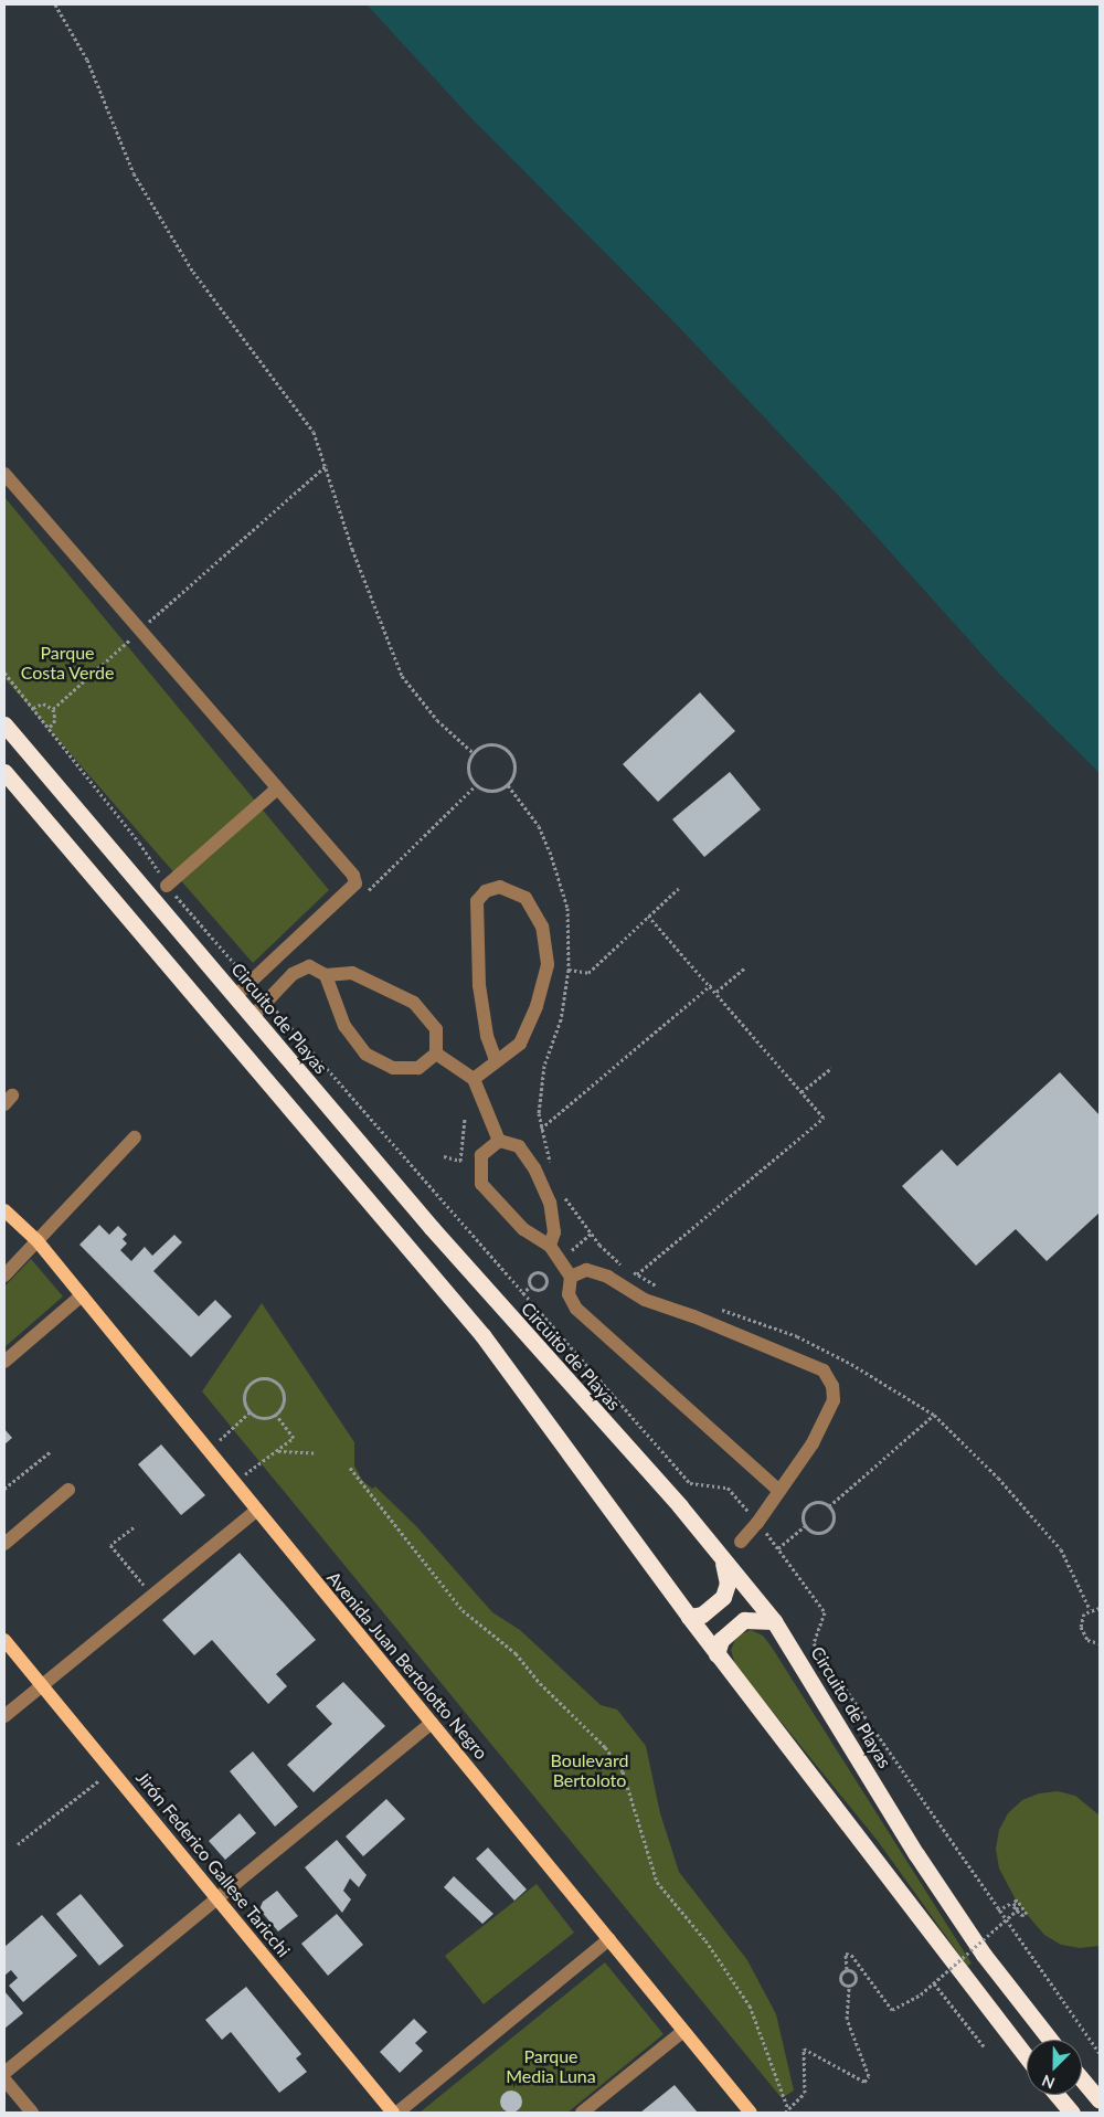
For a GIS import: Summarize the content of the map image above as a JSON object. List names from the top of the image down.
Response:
{
  "streets": {
    "highway": ["Circuito de Playas"],
    "main road": ["Avenida Juan Bertolotto Negro", "Jirón Federico Gallese Taricchi"]
  },
  "parks": ["Parque Costa Verde", "Boulevard Bertoloto", "Parque Media Luna"],
  "north": "bottom left"
}
